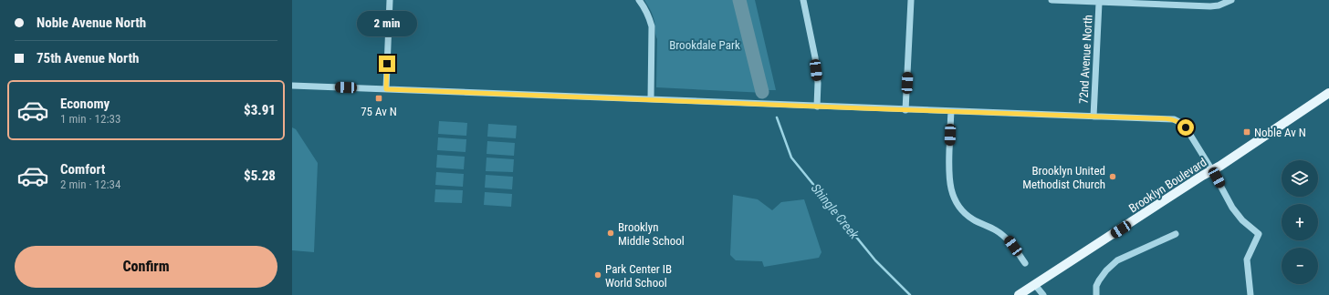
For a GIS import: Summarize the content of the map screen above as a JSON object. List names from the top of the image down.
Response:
{
  "streets": {
    "main road": ["Brooklyn Boulevard"],
    "street": ["72nd Avenue North"]
  },
  "water": ["Shingle Creek"],
  "parks": ["Brookdale Park"],
  "places": {
    "transit": ["75 Av N", "Noble Av N"],
    "other": ["Brooklyn United Methodist Church", "Brooklyn Middle School", "Park Center IB World School"]
  },
  "page": {
    "banner": ["Noble Avenue North", "75th Avenue North"],
    "bubble": "2 min",
    "list": [
      {
        "name": "Economy",
        "note": "1 min · 12:33",
        "value": "$3.91"
      },
      {
        "name": "Comfort",
        "note": "2 min · 12:34",
        "value": "$5.28"
      }
    ],
    "map_buttons": ["+", "−"],
    "buttons": "Confirm"
  }
}
